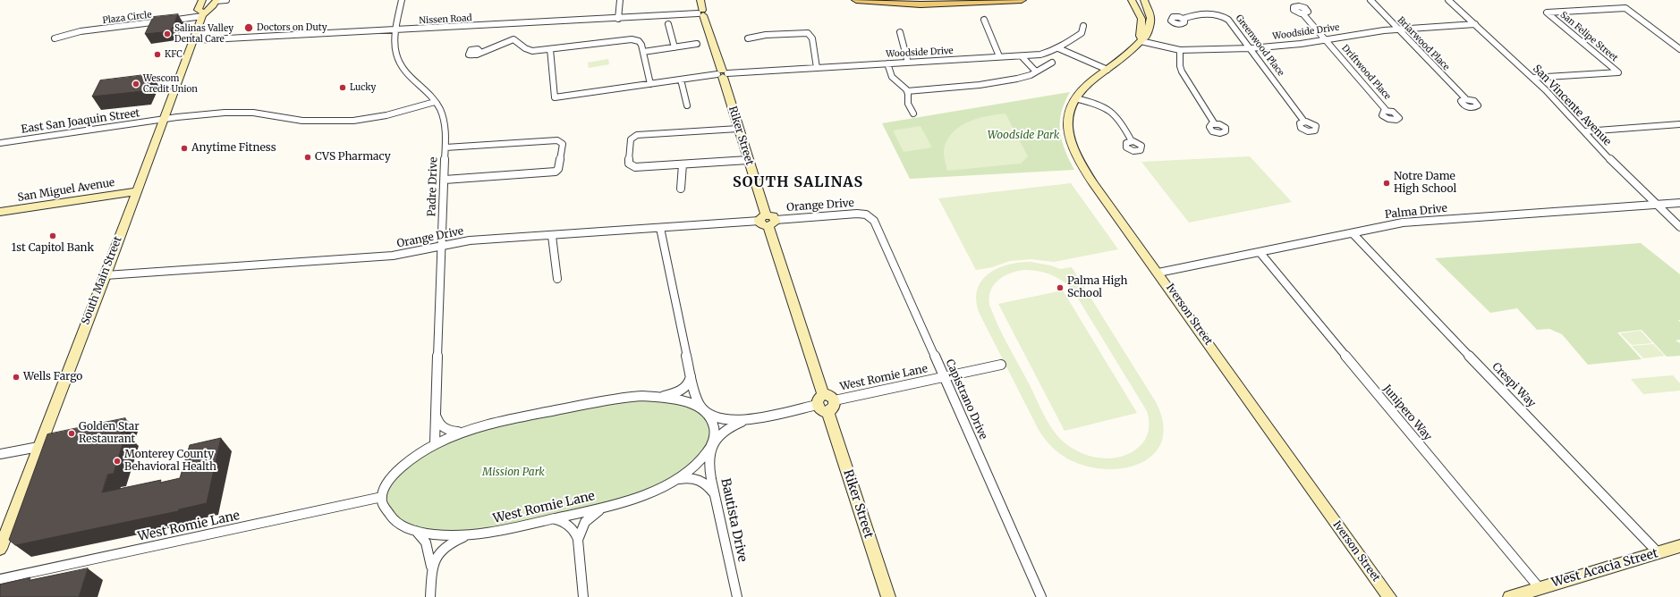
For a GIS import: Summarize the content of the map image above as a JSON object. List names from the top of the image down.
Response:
{
  "streets": {
    "street": [
      "Plaza Circle",
      "Nissen Road",
      "Woodside Drive",
      "San Felipe Street",
      "Briarwood Place",
      "Greenwood Place",
      "Driftwood Place",
      "San Vincente Avenue",
      "East San Joaquin Street",
      "Riker Street",
      "Padre Drive",
      "San Miguel Avenue",
      "Orange Drive",
      "Palma Drive",
      "South Main Street",
      "Iverson Street",
      "West Romie Lane",
      "Crespi Way",
      "Capistrano Drive",
      "Junipero Way",
      "Bautista Drive",
      "West Acacia Street"
    ]
  },
  "crossings": [
    ["Plaza Circle", "South Main Street"],
    ["Nissen Road", "Riker Street"],
    ["Nissen Road", "Padre Drive"],
    ["Nissen Road", "South Main Street"],
    ["Woodside Drive", "Briarwood Place"],
    ["Woodside Drive", "Greenwood Place"],
    ["Woodside Drive", "Driftwood Place"],
    ["Woodside Drive", "San Vincente Avenue"],
    ["Woodside Drive", "Riker Street"],
    ["Woodside Drive", "Iverson Street"],
    ["San Felipe Street", "San Vincente Avenue"],
    ["San Vincente Avenue", "Palma Drive"],
    ["East San Joaquin Street", "Padre Drive"],
    ["East San Joaquin Street", "South Main Street"],
    ["Riker Street", "Orange Drive"],
    ["Riker Street", "West Romie Lane"],
    ["Padre Drive", "Orange Drive"],
    ["Padre Drive", "West Romie Lane"],
    ["San Miguel Avenue", "South Main Street"],
    ["Orange Drive", "South Main Street"],
    ["Orange Drive", "Capistrano Drive"],
    ["Palma Drive", "Iverson Street"],
    ["Palma Drive", "Crespi Way"],
    ["Palma Drive", "Junipero Way"],
    ["West Romie Lane", "Capistrano Drive"],
    ["West Romie Lane", "Bautista Drive"],
    ["Crespi Way", "West Acacia Street"],
    ["Junipero Way", "West Acacia Street"]
  ],
  "districts": ["SOUTH SALINAS"],
  "parks": ["Woodside Park", "Mission Park"],
  "places": [
    "Doctors on Duty",
    "Salinas Valley Dental Care",
    "KFC",
    "Wescom Credit Union",
    "Lucky",
    "Anytime Fitness",
    "CVS Pharmacy",
    "Notre Dame High School",
    "1st Capitol Bank",
    "Palma High School",
    "Wells Fargo",
    "Golden Star Restaurant",
    "Monterey County Behavioral Health"
  ]
}
